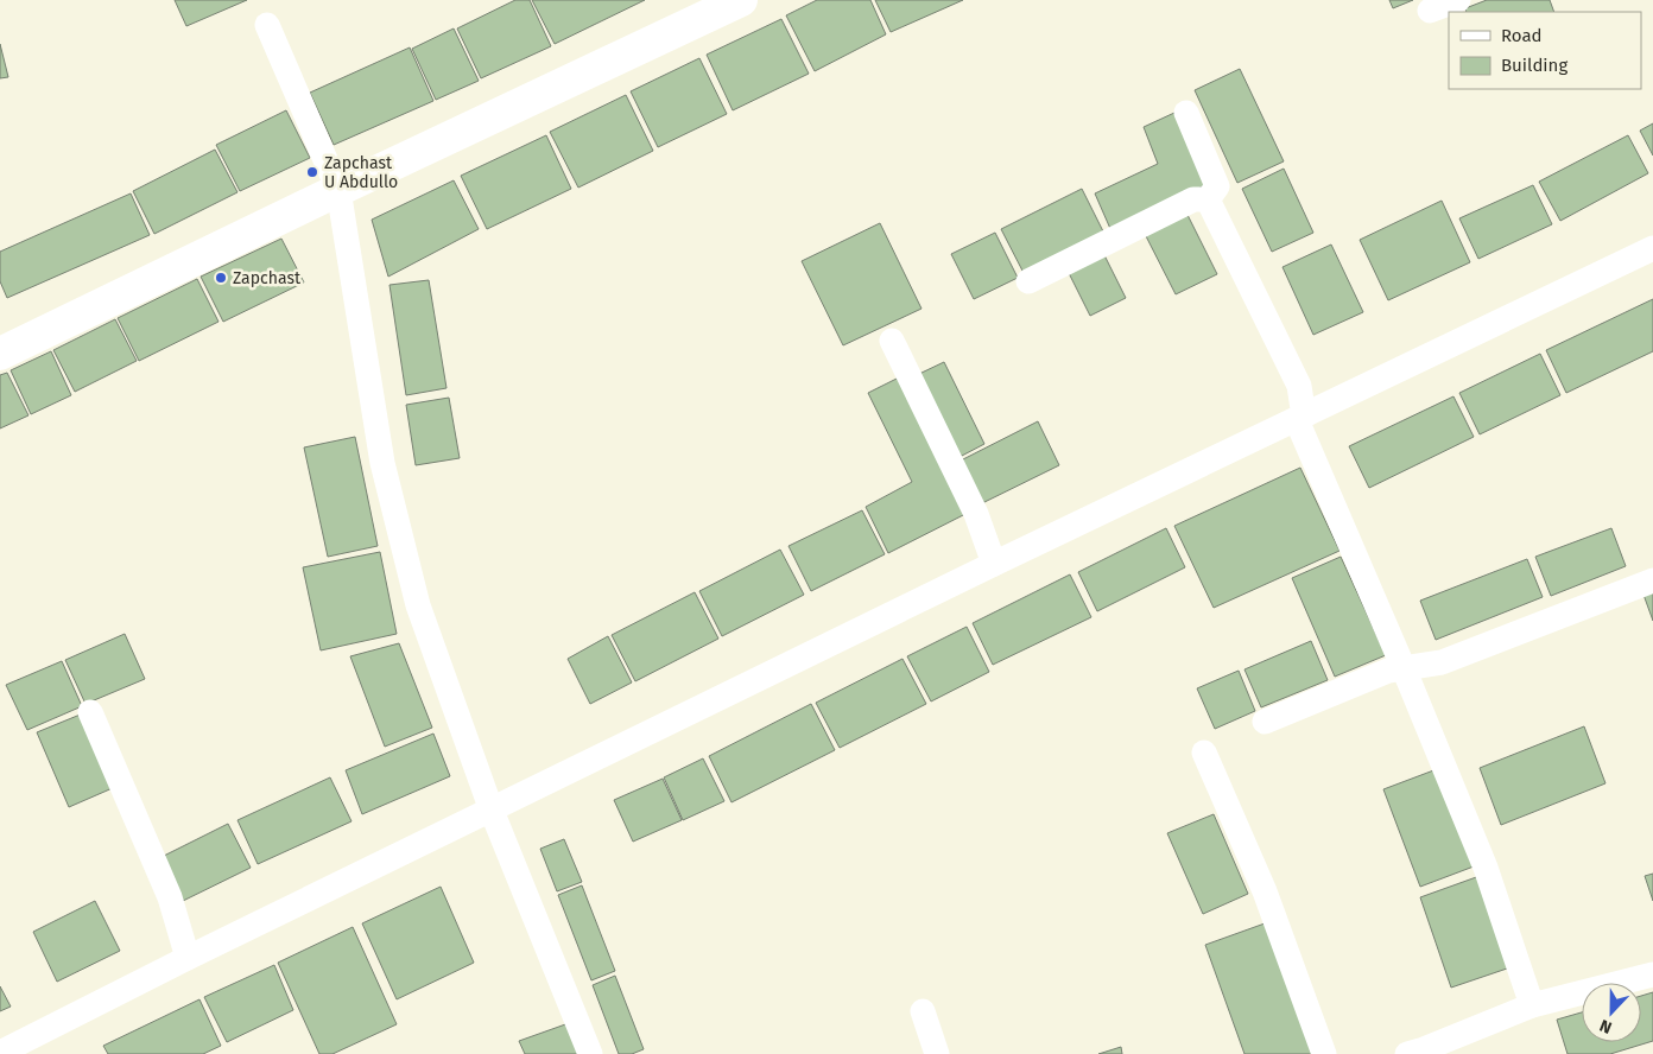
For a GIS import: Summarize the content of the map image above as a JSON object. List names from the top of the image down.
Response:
{
  "places": ["Zapchast U Abdullo", "Zapchast"],
  "legend": ["Road", "Building"],
  "north": "bottom"
}
